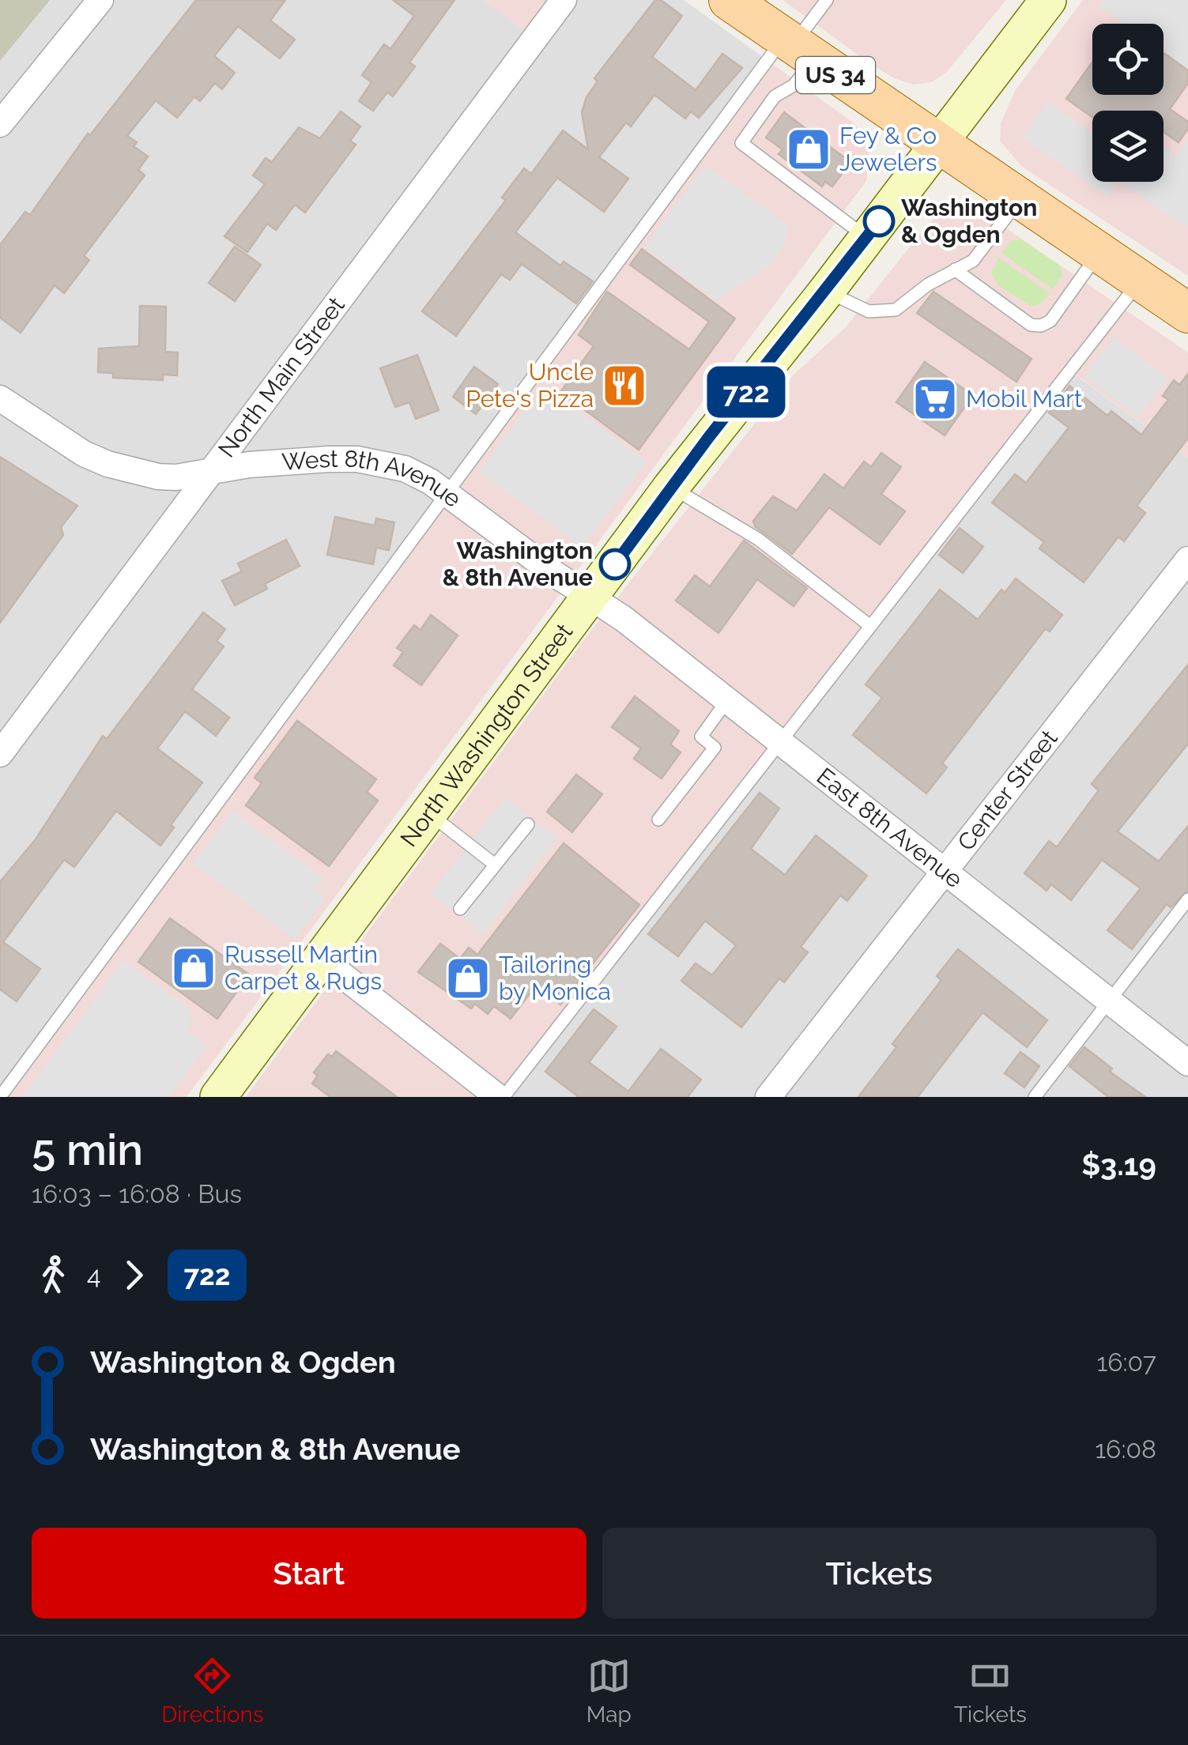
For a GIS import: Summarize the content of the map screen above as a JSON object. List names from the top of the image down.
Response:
{
  "streets": {
    "main road": ["US 34", "North Washington Street"],
    "street": [
      "North Main Street",
      "West 8th Avenue",
      "Center Street",
      "East 8th Avenue"
    ]
  },
  "crossings": [
    ["US 34", "North Washington Street"],
    ["North Main Street", "West 8th Avenue"],
    ["West 8th Avenue", "North Washington Street"],
    ["West 8th Avenue", "East 8th Avenue"],
    ["North Washington Street", "East 8th Avenue"],
    ["Center Street", "East 8th Avenue"]
  ],
  "places": {
    "shop": ["Fey & Co Jewelers", "Russell Martin Carpet & Rugs", "Tailoring by Monica"],
    "other": ["Washington & Ogden", "Washington & 8th Avenue"],
    "restaurant": ["Uncle Pete's Pizza"],
    "supermarket": ["Mobil Mart"]
  },
  "lines": ["bus line 722"],
  "page": {
    "on_map": "722",
    "heading": ["5 min", "16:03 – 16:08 · Bus", "$3.19"],
    "legs": ["4", "722"],
    "list": [
      {
        "name": "Washington & Ogden",
        "value": "16:07"
      },
      {
        "name": "Washington & 8th Avenue",
        "value": "16:08"
      }
    ],
    "buttons": ["Start", "Tickets"],
    "tabs": ["Directions", "Map", "Tickets"]
  }
}
